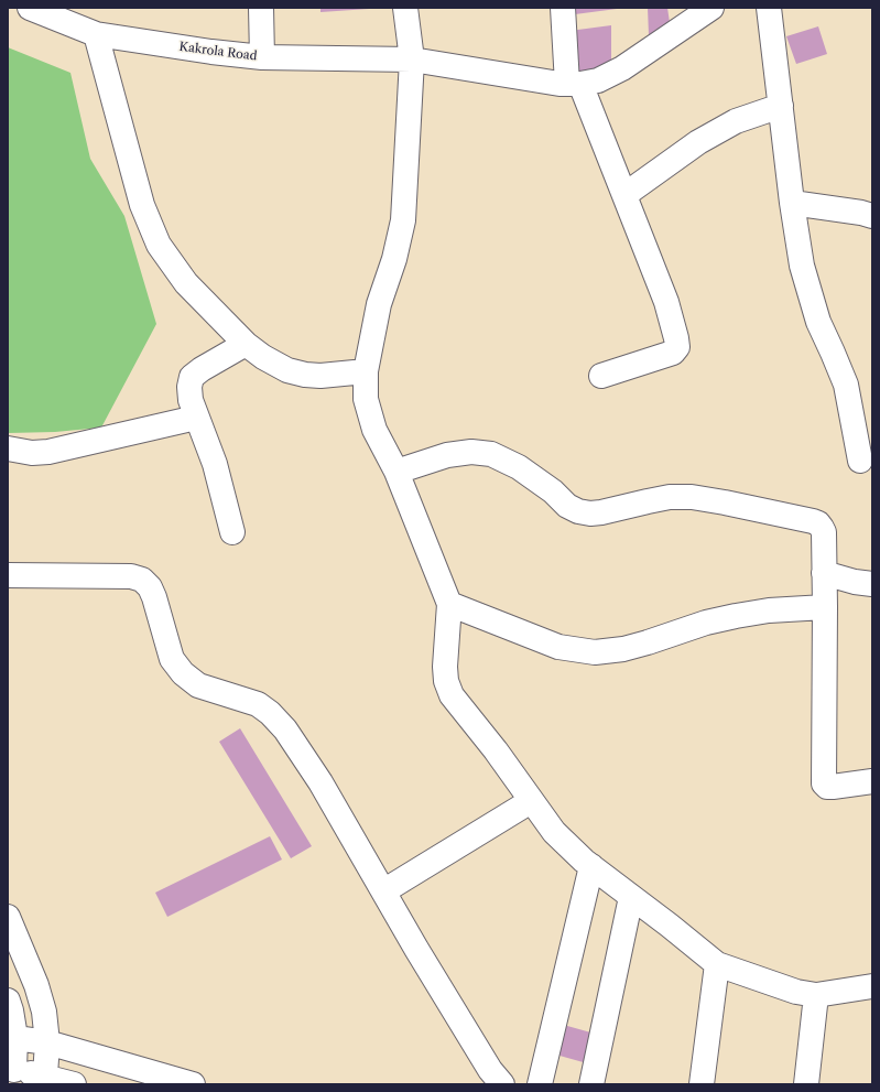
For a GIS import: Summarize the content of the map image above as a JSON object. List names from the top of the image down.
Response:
{
  "streets": {
    "street": ["Kakrola Road"]
  }
}
